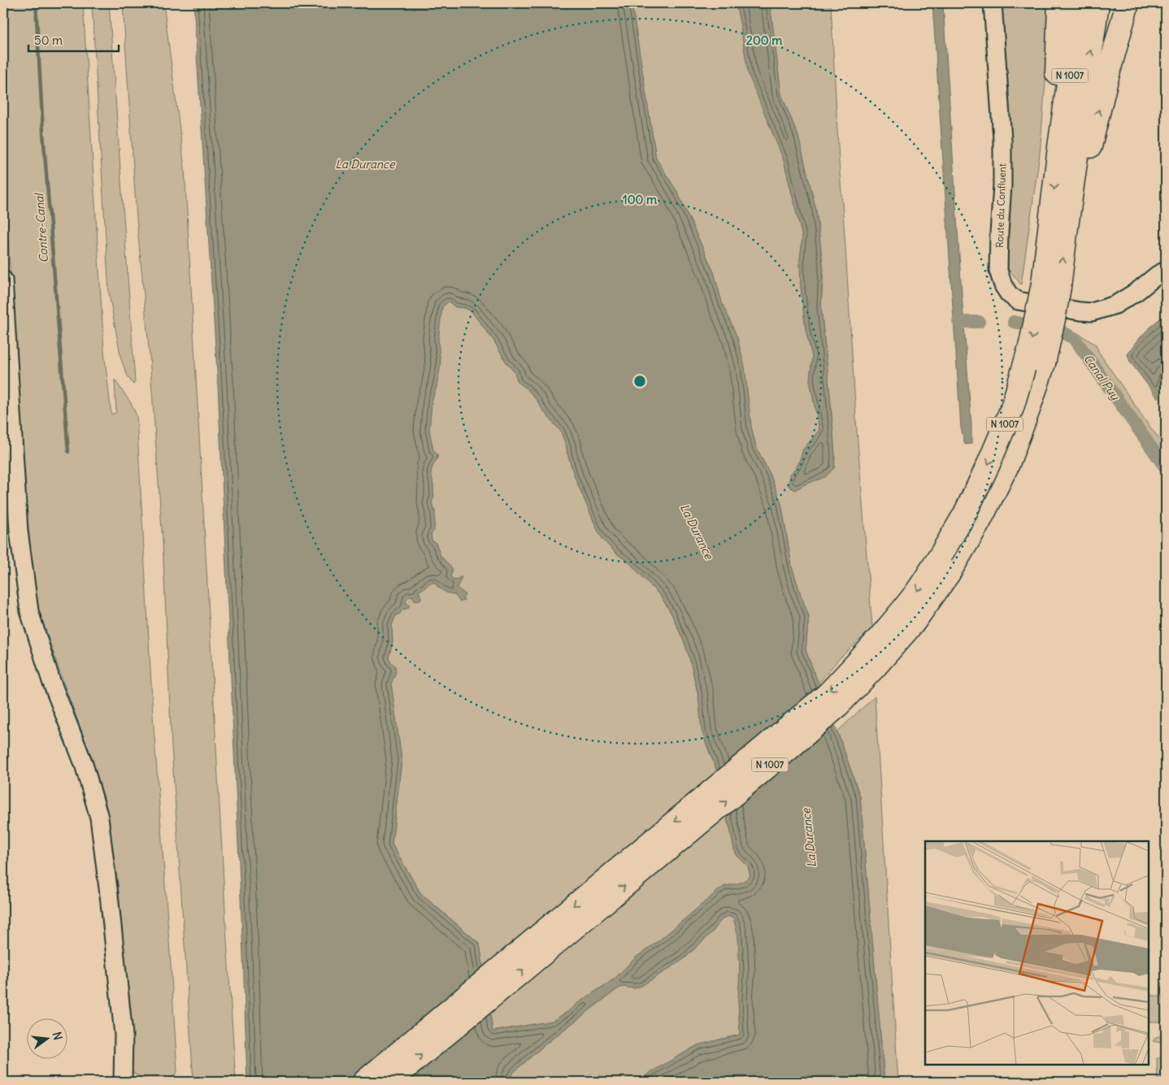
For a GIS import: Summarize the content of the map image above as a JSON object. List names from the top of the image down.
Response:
{
  "streets": {
    "highway": ["N 1007"],
    "street": ["Route du Confluent"]
  },
  "water": ["La Durance", "Contre-Canal", "Canal Puy"],
  "scale_bar": "50 m",
  "north": "right",
  "rings": ["200 m", "100 m"]
}
